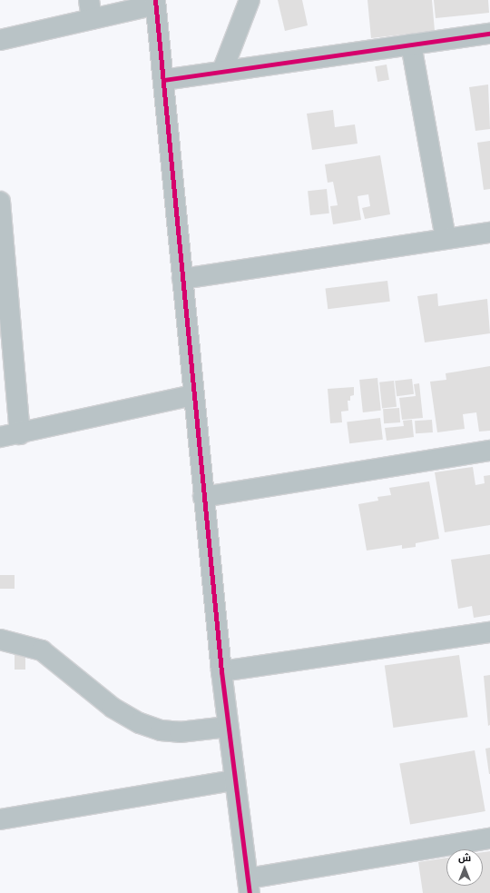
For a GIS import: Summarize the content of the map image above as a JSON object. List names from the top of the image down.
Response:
{
  "north": "top"
}
